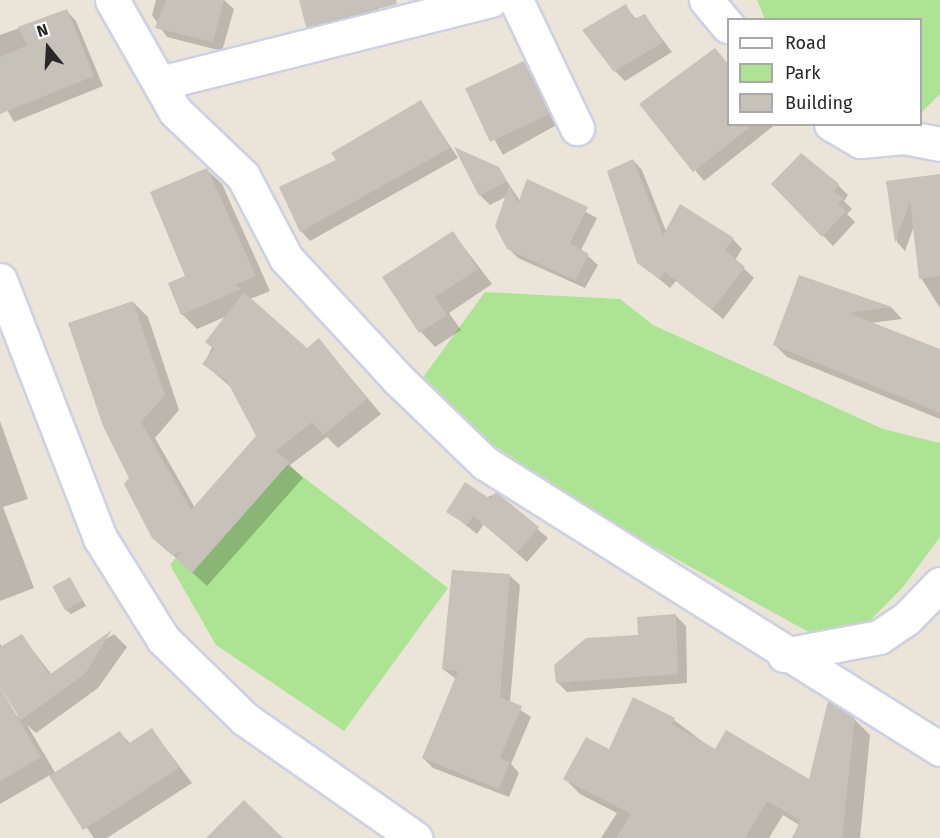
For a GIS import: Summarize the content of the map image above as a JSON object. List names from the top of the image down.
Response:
{
  "legend": ["Road", "Park", "Building"],
  "north": "top"
}
